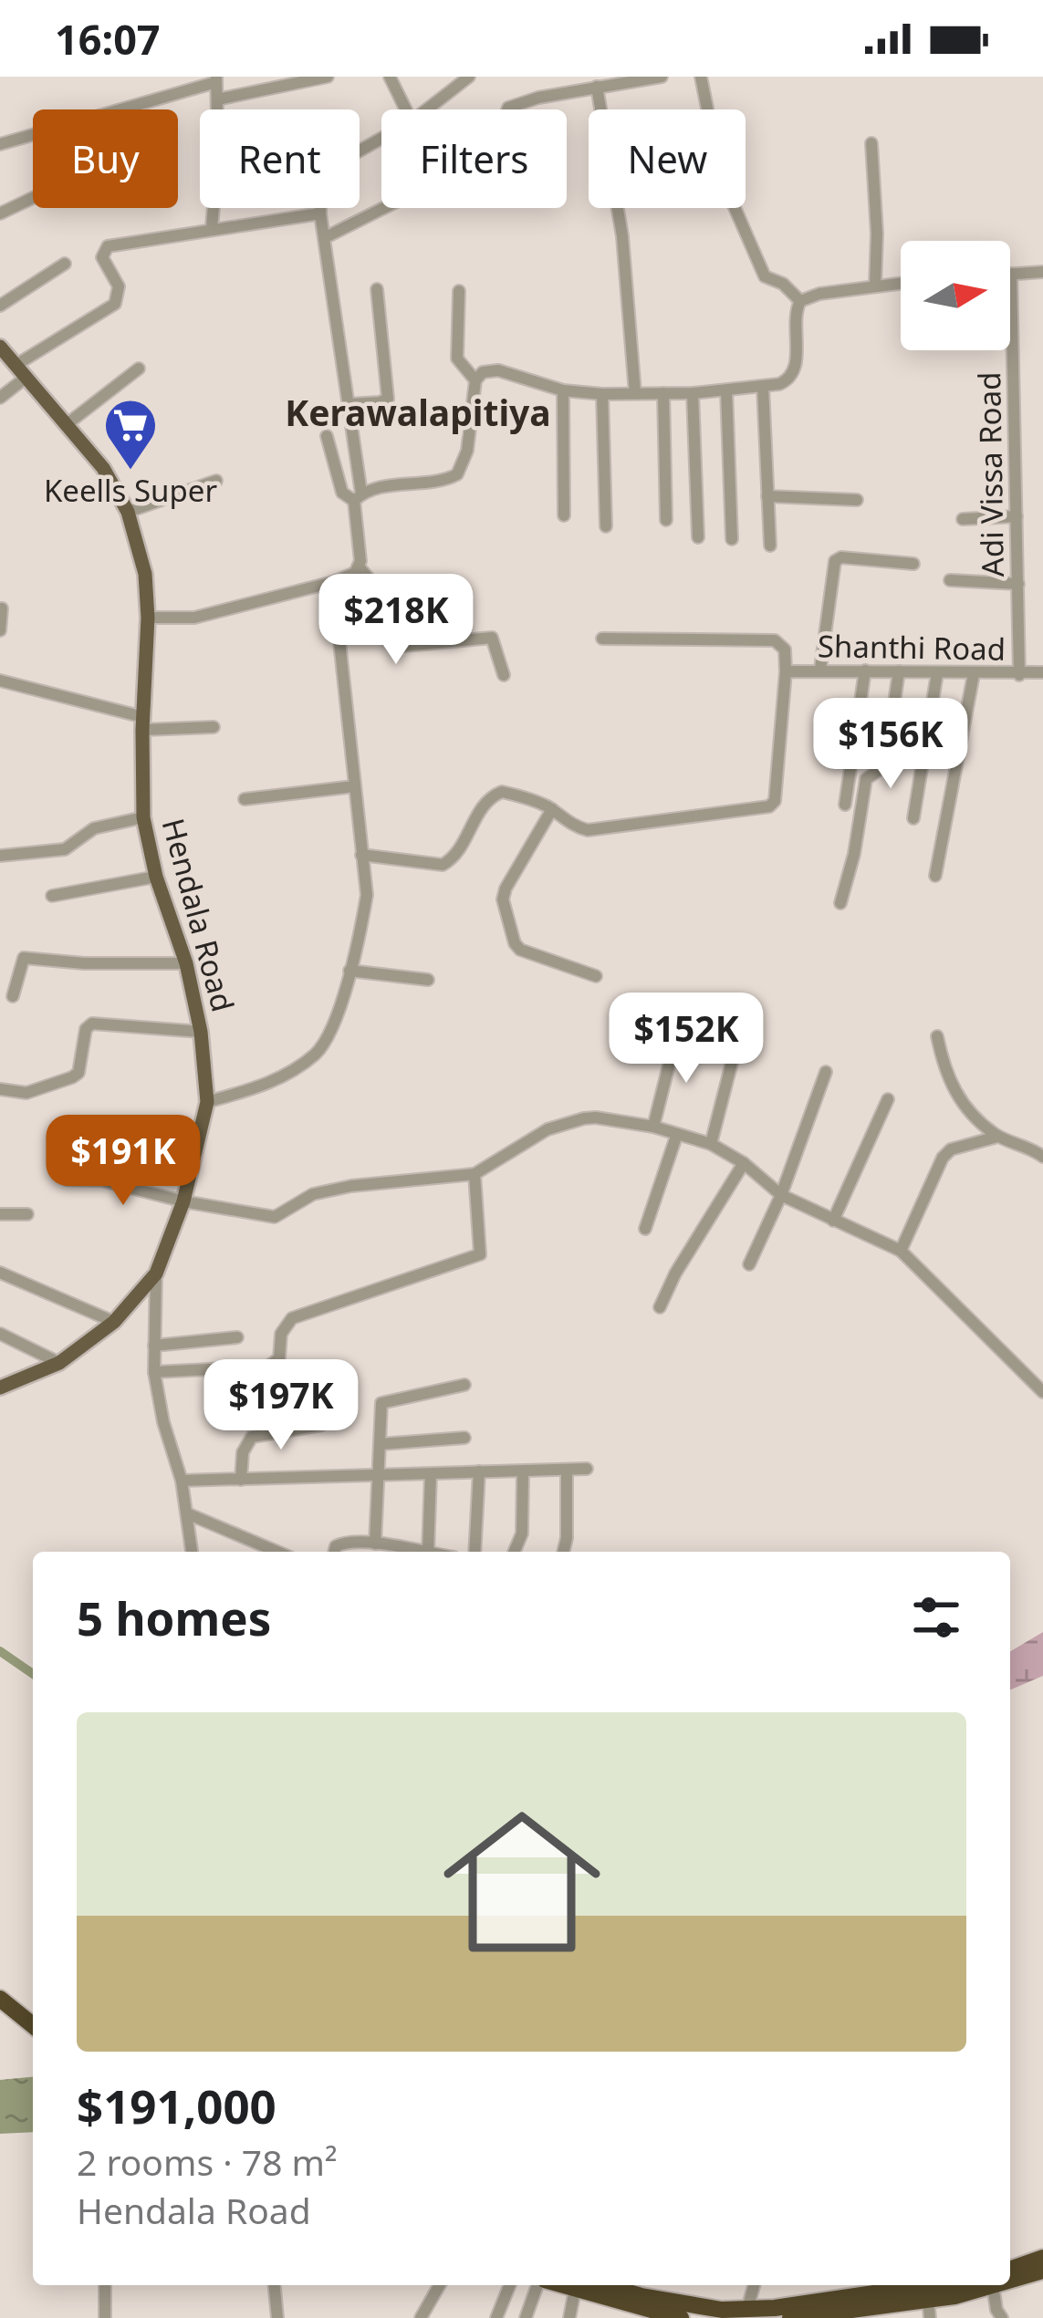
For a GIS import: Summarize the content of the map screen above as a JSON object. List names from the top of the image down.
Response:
{
  "streets": {
    "main road": ["Hendala Road"],
    "street": ["Adi Vissa Road", "Shanthi Road"]
  },
  "crossings": [
    ["Adi Vissa Road", "Shanthi Road"]
  ],
  "districts": ["Kerawalapitiya"],
  "places": {
    "supermarket": ["Keells Super"]
  },
  "north": "right",
  "page": {
    "status": "16:07",
    "chip": [
      "Buy",
      "Rent",
      "Filters",
      "New"
    ],
    "price": [
      "$218K",
      "$156K",
      "$152K",
      "$191K",
      "$197K"
    ],
    "heading": "5 homes",
    "list": [
      {
        "name": "$191,000",
        "note": "2 rooms · 78 m² · Hendala Road"
      }
    ]
  }
}
